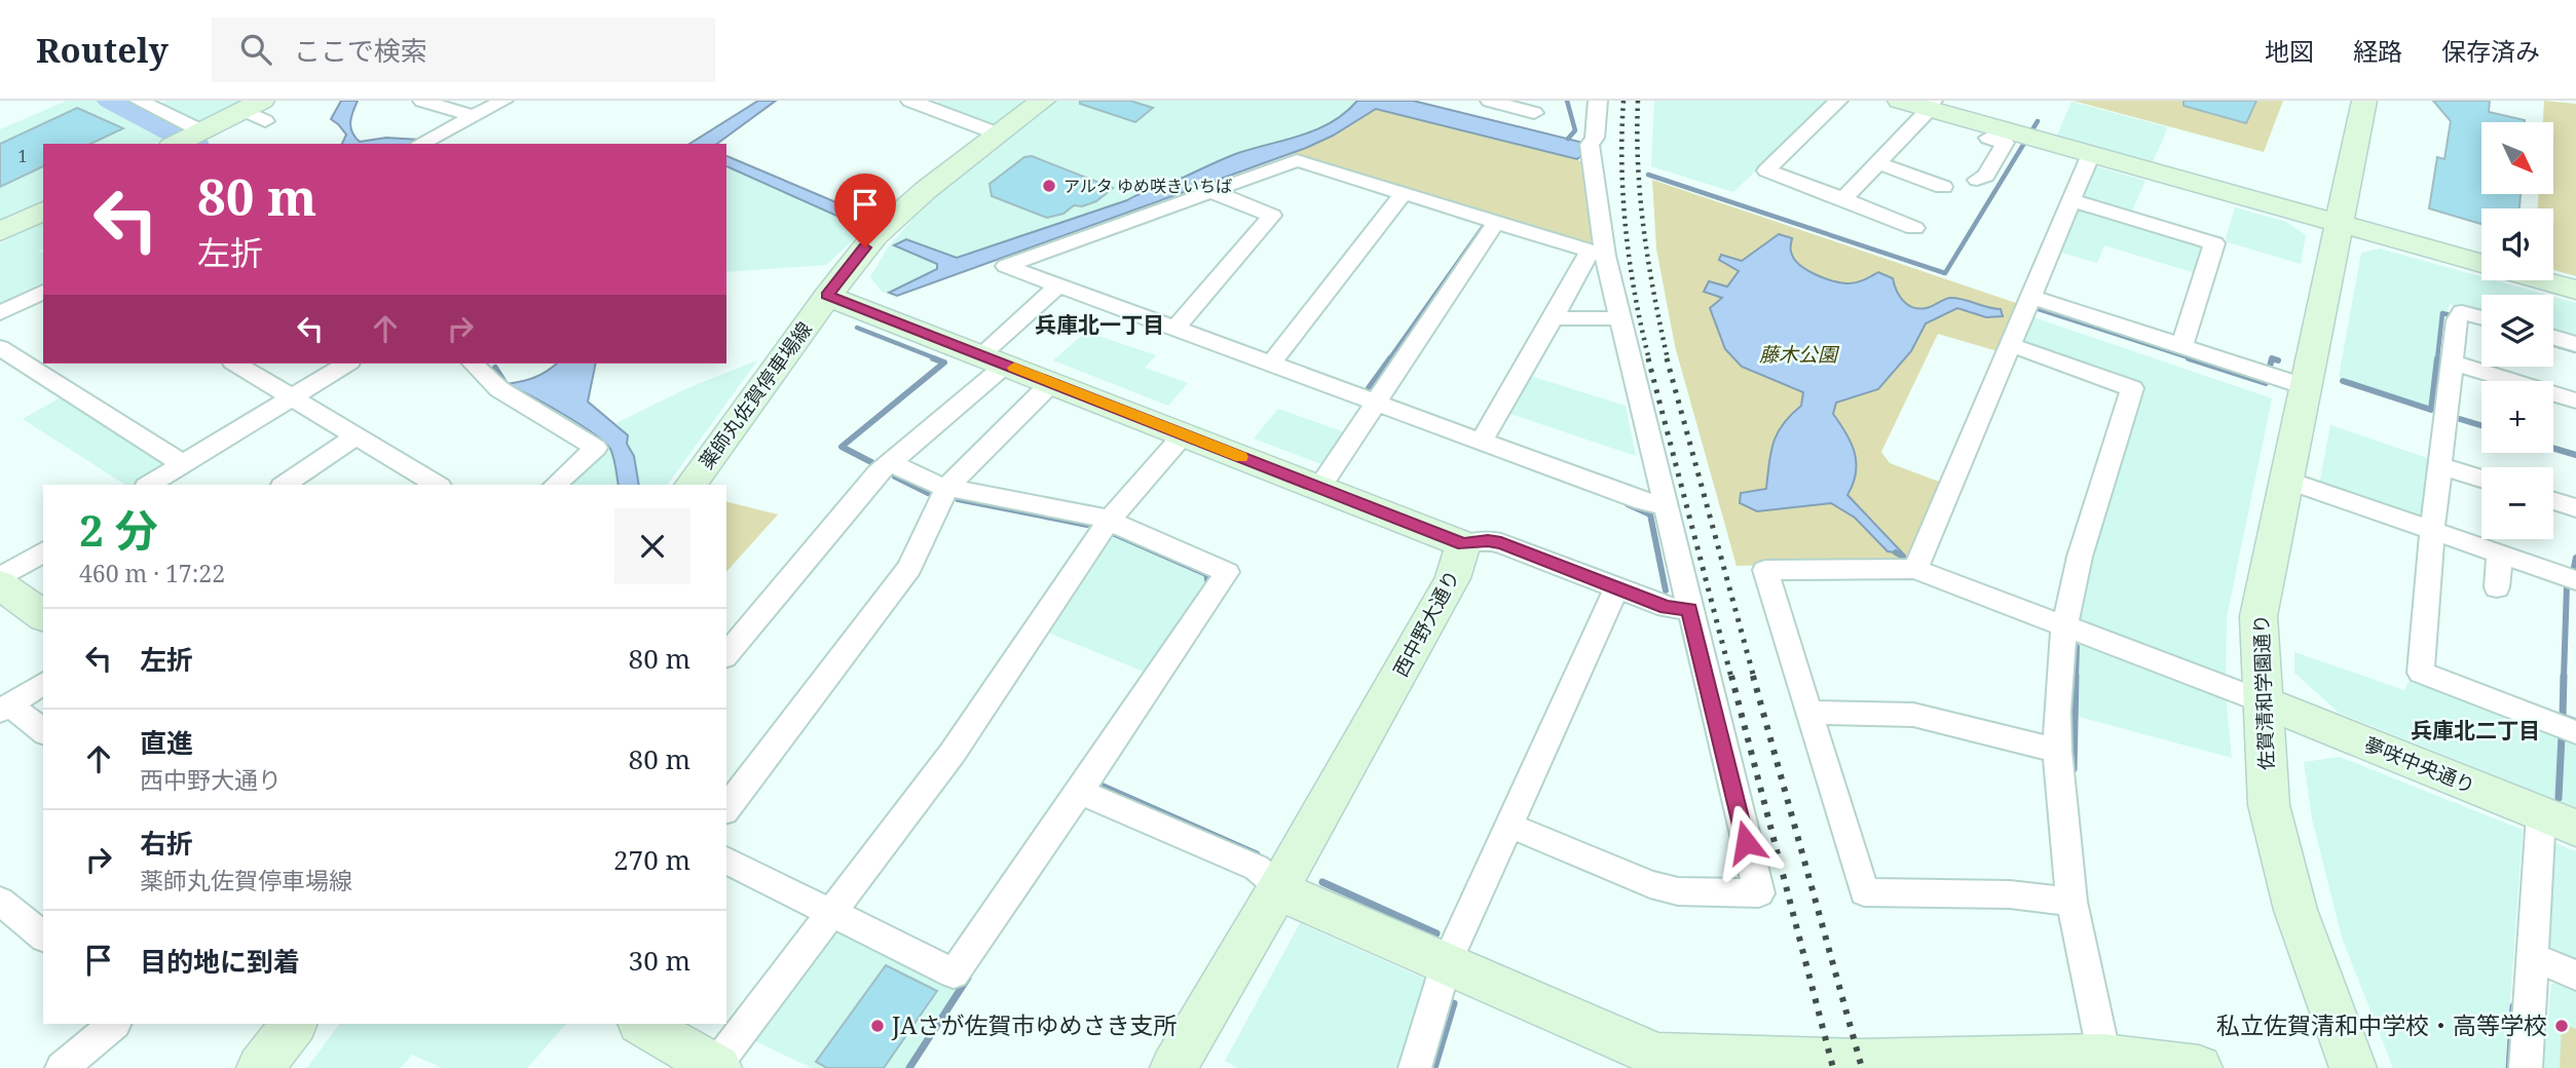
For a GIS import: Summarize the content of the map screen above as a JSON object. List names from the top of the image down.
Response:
{
  "streets": {
    "street": [
      "薬師丸佐賀停車場線",
      "西中野大通り",
      "佐賀清和学園通り",
      "夢咲中央通り"
    ]
  },
  "crossings": [
    ["薬師丸佐賀停車場線", "西中野大通り"],
    ["佐賀清和学園通り", "夢咲中央通り"]
  ],
  "districts": ["兵庫北一丁目", "兵庫北二丁目"],
  "parks": ["藤木公園"],
  "places": ["アルタ ゆめ咲きいちば", "JAさが佐賀市ゆめさき支所", "私立佐賀清和中学校・高等学校"],
  "house_numbers": ["1"],
  "north": "bottom right",
  "page": {
    "header": "Routely",
    "search": "ここで検索",
    "nav": ["地図", "経路", "保存済み"],
    "map_buttons": ["+", "−"],
    "turn": ["80 m", "左折"],
    "heading": ["2 分", "460 m · 17:22"],
    "list": [
      {
        "name": "左折",
        "value": "80 m"
      },
      {
        "name": "直進",
        "note": "西中野大通り",
        "value": "80 m"
      },
      {
        "name": "右折",
        "note": "薬師丸佐賀停車場線",
        "value": "270 m"
      },
      {
        "name": "目的地に到着",
        "value": "30 m"
      }
    ]
  }
}
